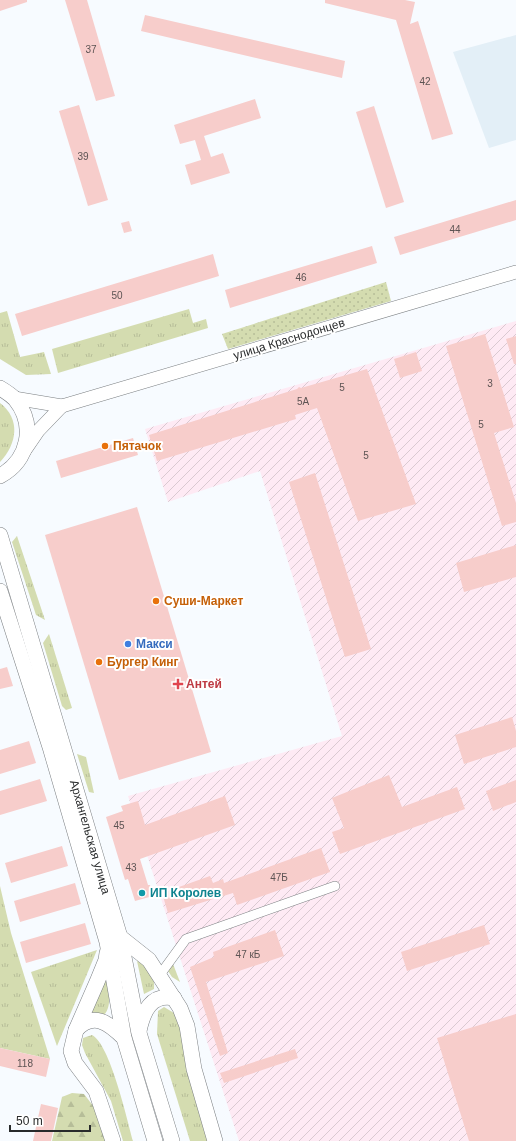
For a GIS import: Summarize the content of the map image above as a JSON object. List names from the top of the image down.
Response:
{
  "streets": {
    "main road": ["улица Краснодонцев", "Архангельская улица"]
  },
  "places": {
    "other": [
      "Пятачок",
      "Суши-Маркет",
      "Макси",
      "Бургер Кинг",
      "ИП Королев"
    ],
    "health": ["Антей"]
  },
  "house_numbers": [
    "37",
    "42",
    "39",
    "44",
    "46",
    "50",
    "3",
    "5",
    "5А",
    "5",
    "5",
    "45",
    "43",
    "47Б",
    "47 кБ",
    "118"
  ],
  "scale_bar": "50 m"
}
